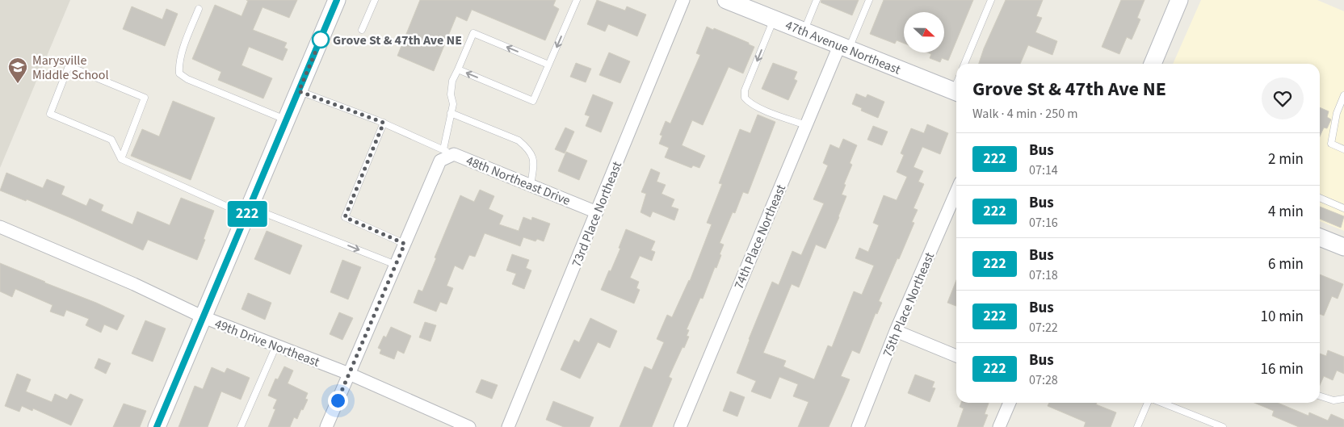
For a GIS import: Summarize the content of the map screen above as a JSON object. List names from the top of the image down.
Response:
{
  "streets": {
    "street": [
      "47th Avenue Northeast",
      "48th Northeast Drive",
      "73rd Place Northeast",
      "74th Place Northeast",
      "75th Place Northeast",
      "49th Drive Northeast"
    ]
  },
  "crossings": [
    ["47th Avenue Northeast", "74th Place Northeast"],
    ["48th Northeast Drive", "73rd Place Northeast"]
  ],
  "places": {
    "other": ["Grove St & 47th Ave NE"],
    "school or university": ["Marysville Middle School"]
  },
  "lines": ["bus line 222"],
  "north": "right",
  "page": {
    "on_map": "222",
    "heading": ["Grove St & 47th Ave NE", "Walk · 4 min · 250 m"],
    "list": [
      {
        "mark": "222",
        "name": "Bus",
        "note": "07:14",
        "value": "2 min"
      },
      {
        "mark": "222",
        "name": "Bus",
        "note": "07:16",
        "value": "4 min"
      },
      {
        "mark": "222",
        "name": "Bus",
        "note": "07:18",
        "value": "6 min"
      },
      {
        "mark": "222",
        "name": "Bus",
        "note": "07:22",
        "value": "10 min"
      },
      {
        "mark": "222",
        "name": "Bus",
        "note": "07:28",
        "value": "16 min"
      }
    ]
  }
}
